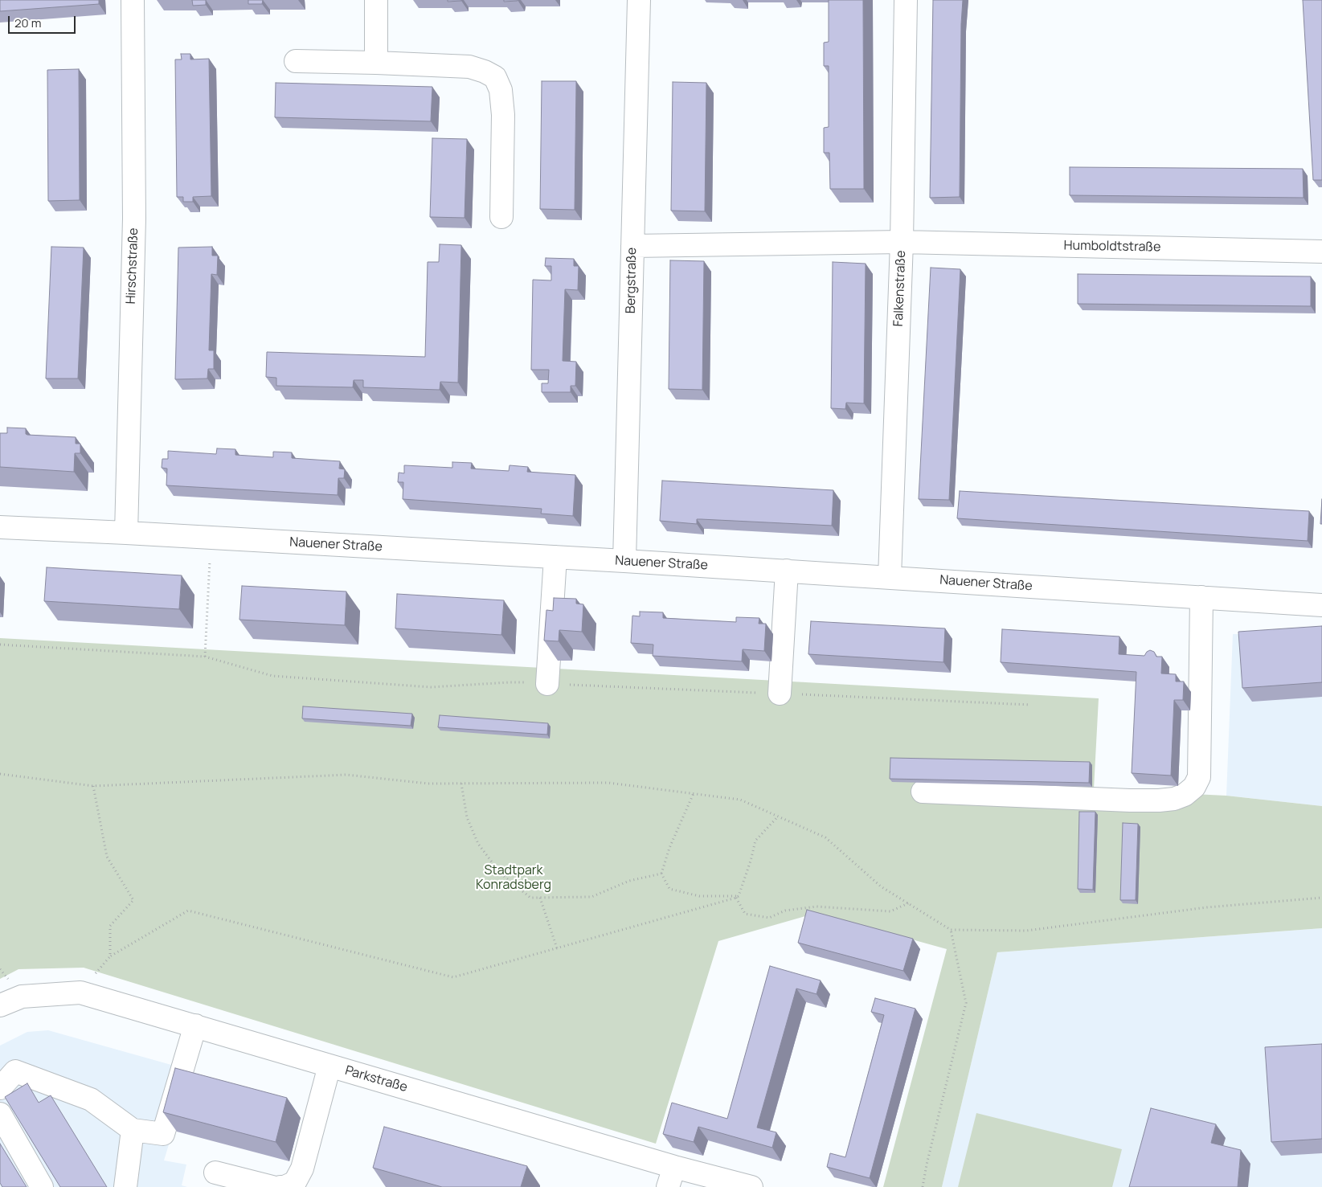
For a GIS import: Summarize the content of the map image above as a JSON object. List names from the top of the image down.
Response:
{
  "streets": {
    "street": [
      "Humboldtstraße",
      "Hirschstraße",
      "Bergstraße",
      "Falkenstraße",
      "Nauener Straße",
      "Parkstraße"
    ]
  },
  "crossings": [
    ["Humboldtstraße", "Bergstraße"],
    ["Humboldtstraße", "Falkenstraße"],
    ["Hirschstraße", "Nauener Straße"],
    ["Bergstraße", "Nauener Straße"],
    ["Falkenstraße", "Nauener Straße"]
  ],
  "parks": ["Stadtpark Konradsberg"],
  "scale_bar": "20 m"
}
